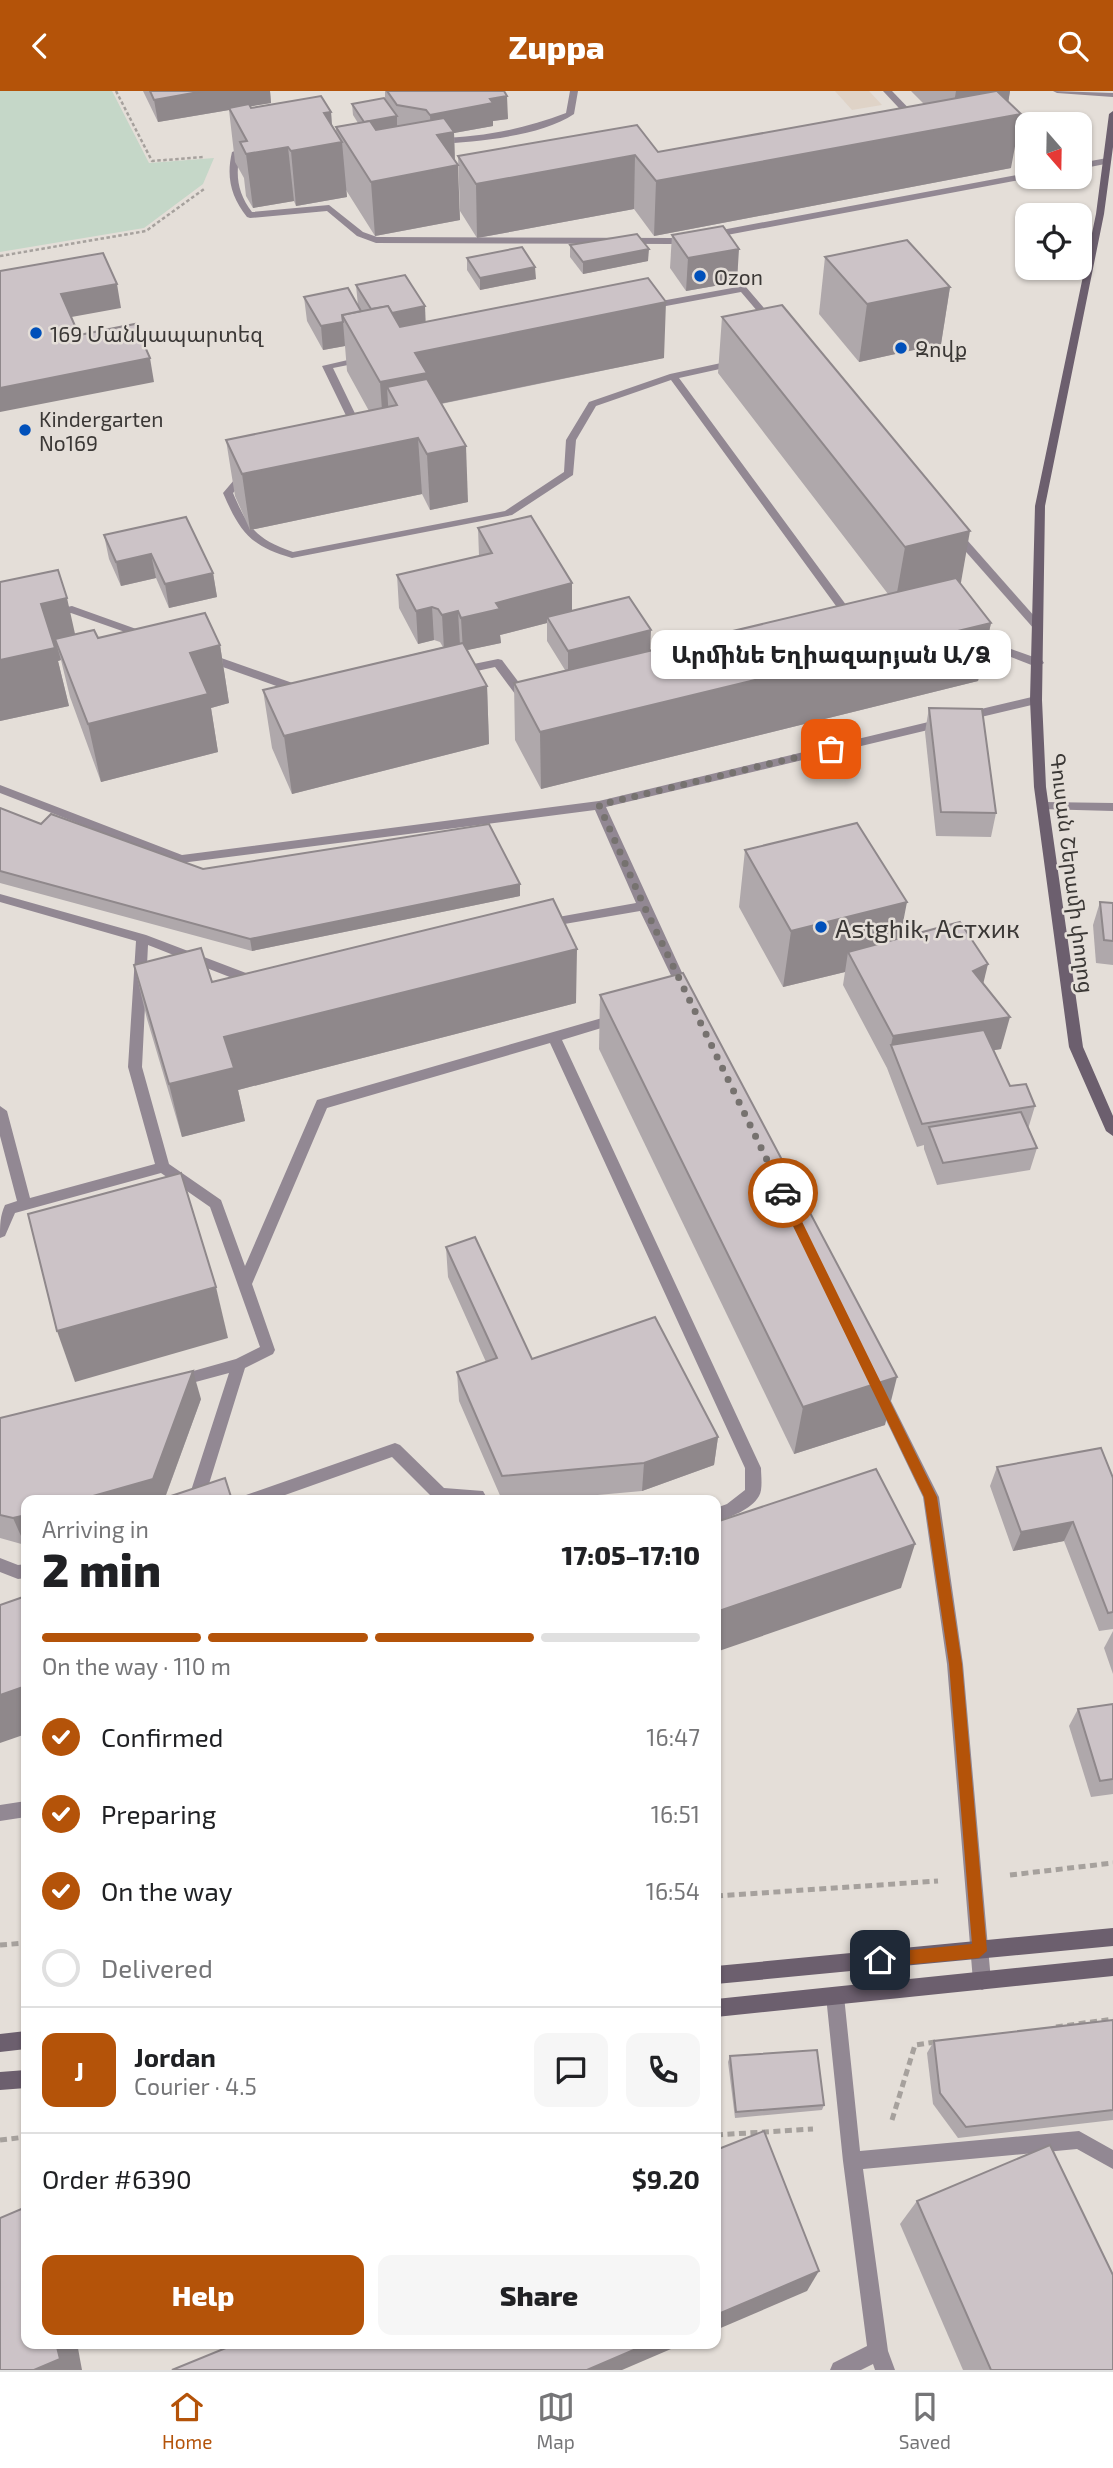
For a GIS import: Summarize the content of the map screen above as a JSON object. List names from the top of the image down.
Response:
{
  "streets": {
    "main road": ["Գուսան Շերամի փողոց"]
  },
  "places": [
    "Ozon",
    "169 Մանկապարտեզ",
    "Զովք",
    "Kindergarten No169",
    "Արմինե Եղիազարյան Ա/Ձ",
    "Astghik, Астхик"
  ],
  "north": "bottom",
  "page": {
    "header": "Zuppa",
    "bubble": "Արմինե Եղիազարյան Ա/Ձ",
    "heading": ["2 min", "Arriving in", "17:05–17:10"],
    "panel": [
      "Jordan",
      "Courier · 4.5",
      "Order #6390",
      "$9.20"
    ],
    "bar": "On the way · 110 m",
    "list": [
      ["Confirmed", "16:47"],
      ["Preparing", "16:51"],
      ["On the way", "16:54"],
      "Delivered"
    ],
    "round": "J",
    "buttons": ["Help", "Share"],
    "tabs": ["Home", "Map", "Saved"]
  }
}
